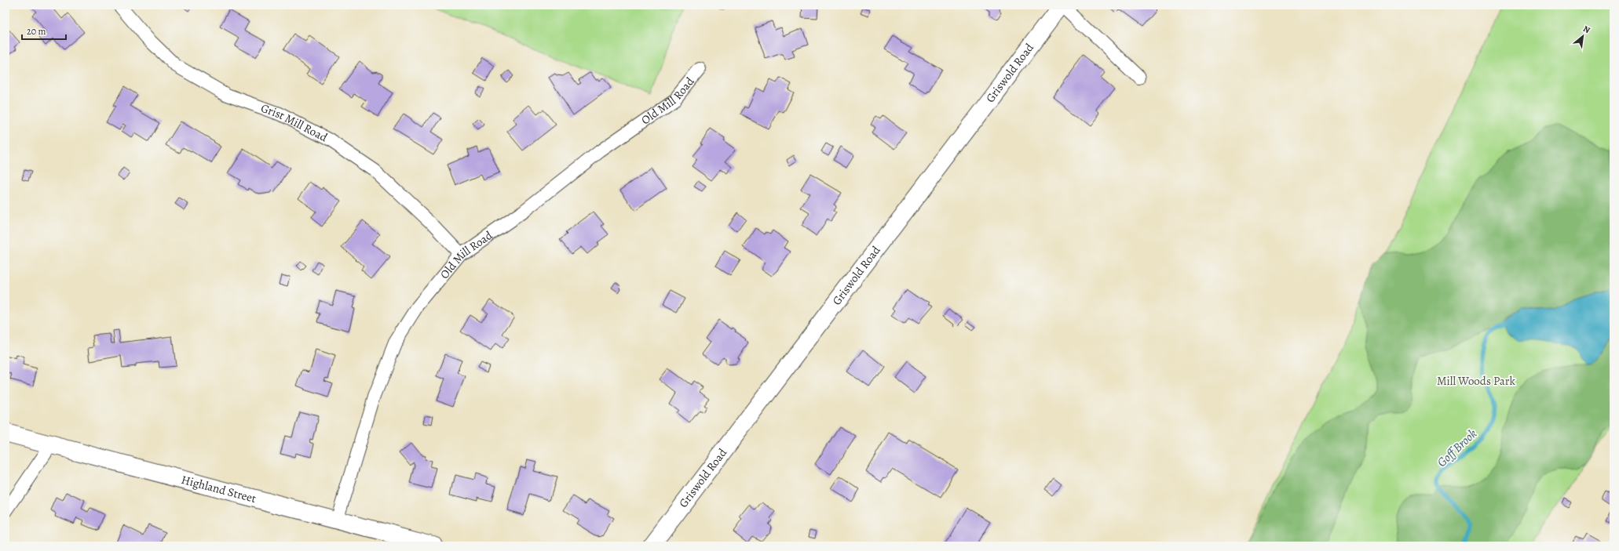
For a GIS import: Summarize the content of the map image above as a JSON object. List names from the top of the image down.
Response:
{
  "streets": {
    "street": [
      "Griswold Road",
      "Old Mill Road",
      "Grist Mill Road",
      "Highland Street"
    ]
  },
  "crossings": [
    ["Old Mill Road", "Grist Mill Road"],
    ["Old Mill Road", "Highland Street"]
  ],
  "water": ["Goff Brook"],
  "parks": ["Mill Woods Park"],
  "scale_bar": "20 m",
  "north": "top right"
}
